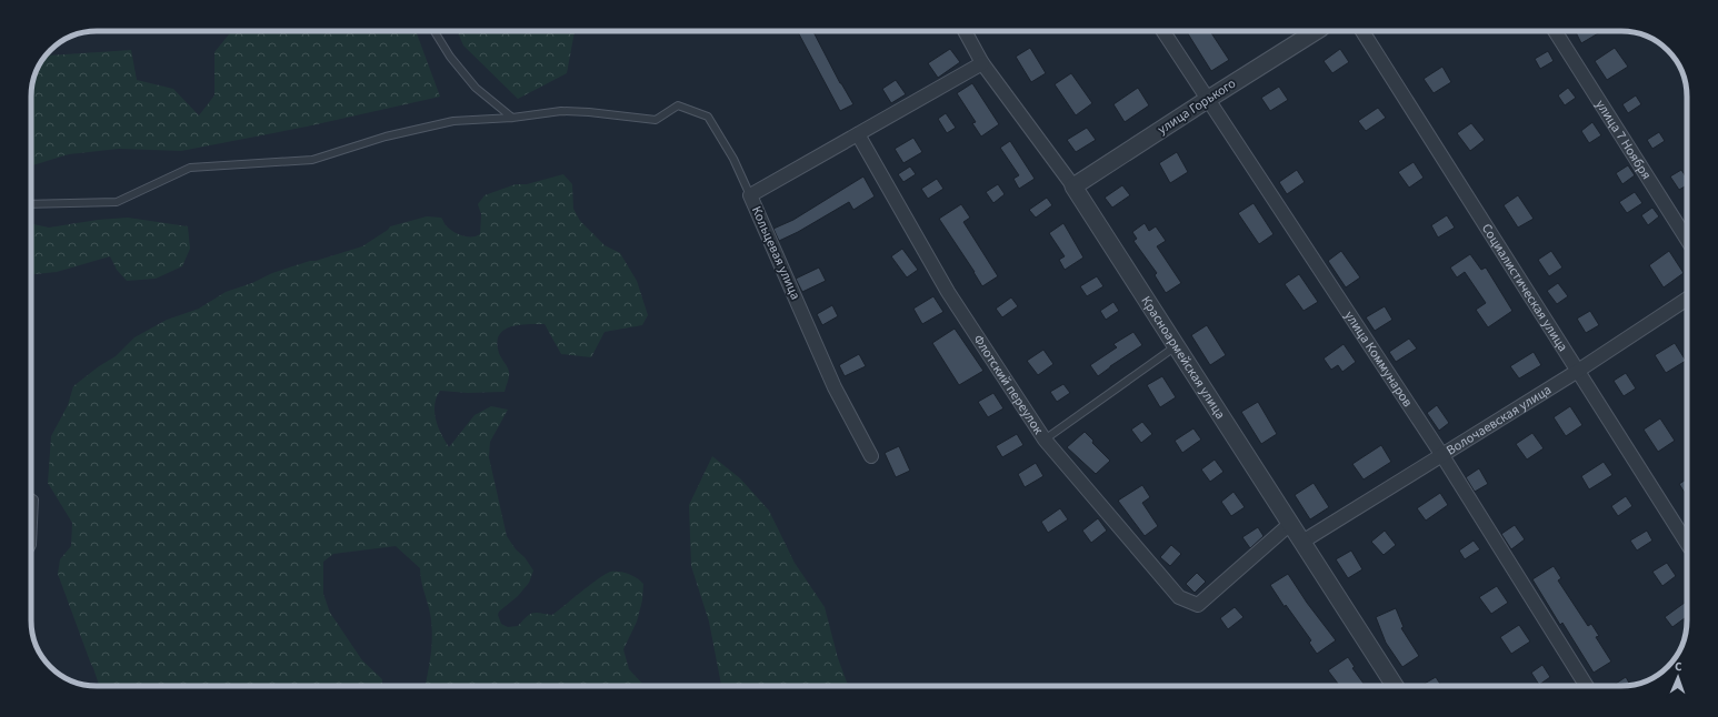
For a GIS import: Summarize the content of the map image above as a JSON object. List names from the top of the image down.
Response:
{
  "streets": {
    "street": [
      "улица Горького",
      "улица 7 Ноября",
      "Кольцевая улица",
      "Социалистическая улица",
      "Красноармейская улица",
      "улица Коммунаров",
      "Флотский переулок",
      "Волочаевская улица"
    ]
  },
  "crossings": [
    ["улица Горького", "Красноармейская улица"],
    ["улица Горького", "улица Коммунаров"],
    ["Кольцевая улица", "Красноармейская улица"],
    ["Кольцевая улица", "Флотский переулок"],
    ["Социалистическая улица", "Волочаевская улица"],
    ["Красноармейская улица", "Флотский переулок"],
    ["Красноармейская улица", "Волочаевская улица"],
    ["улица Коммунаров", "Волочаевская улица"]
  ],
  "north": "top"
}
